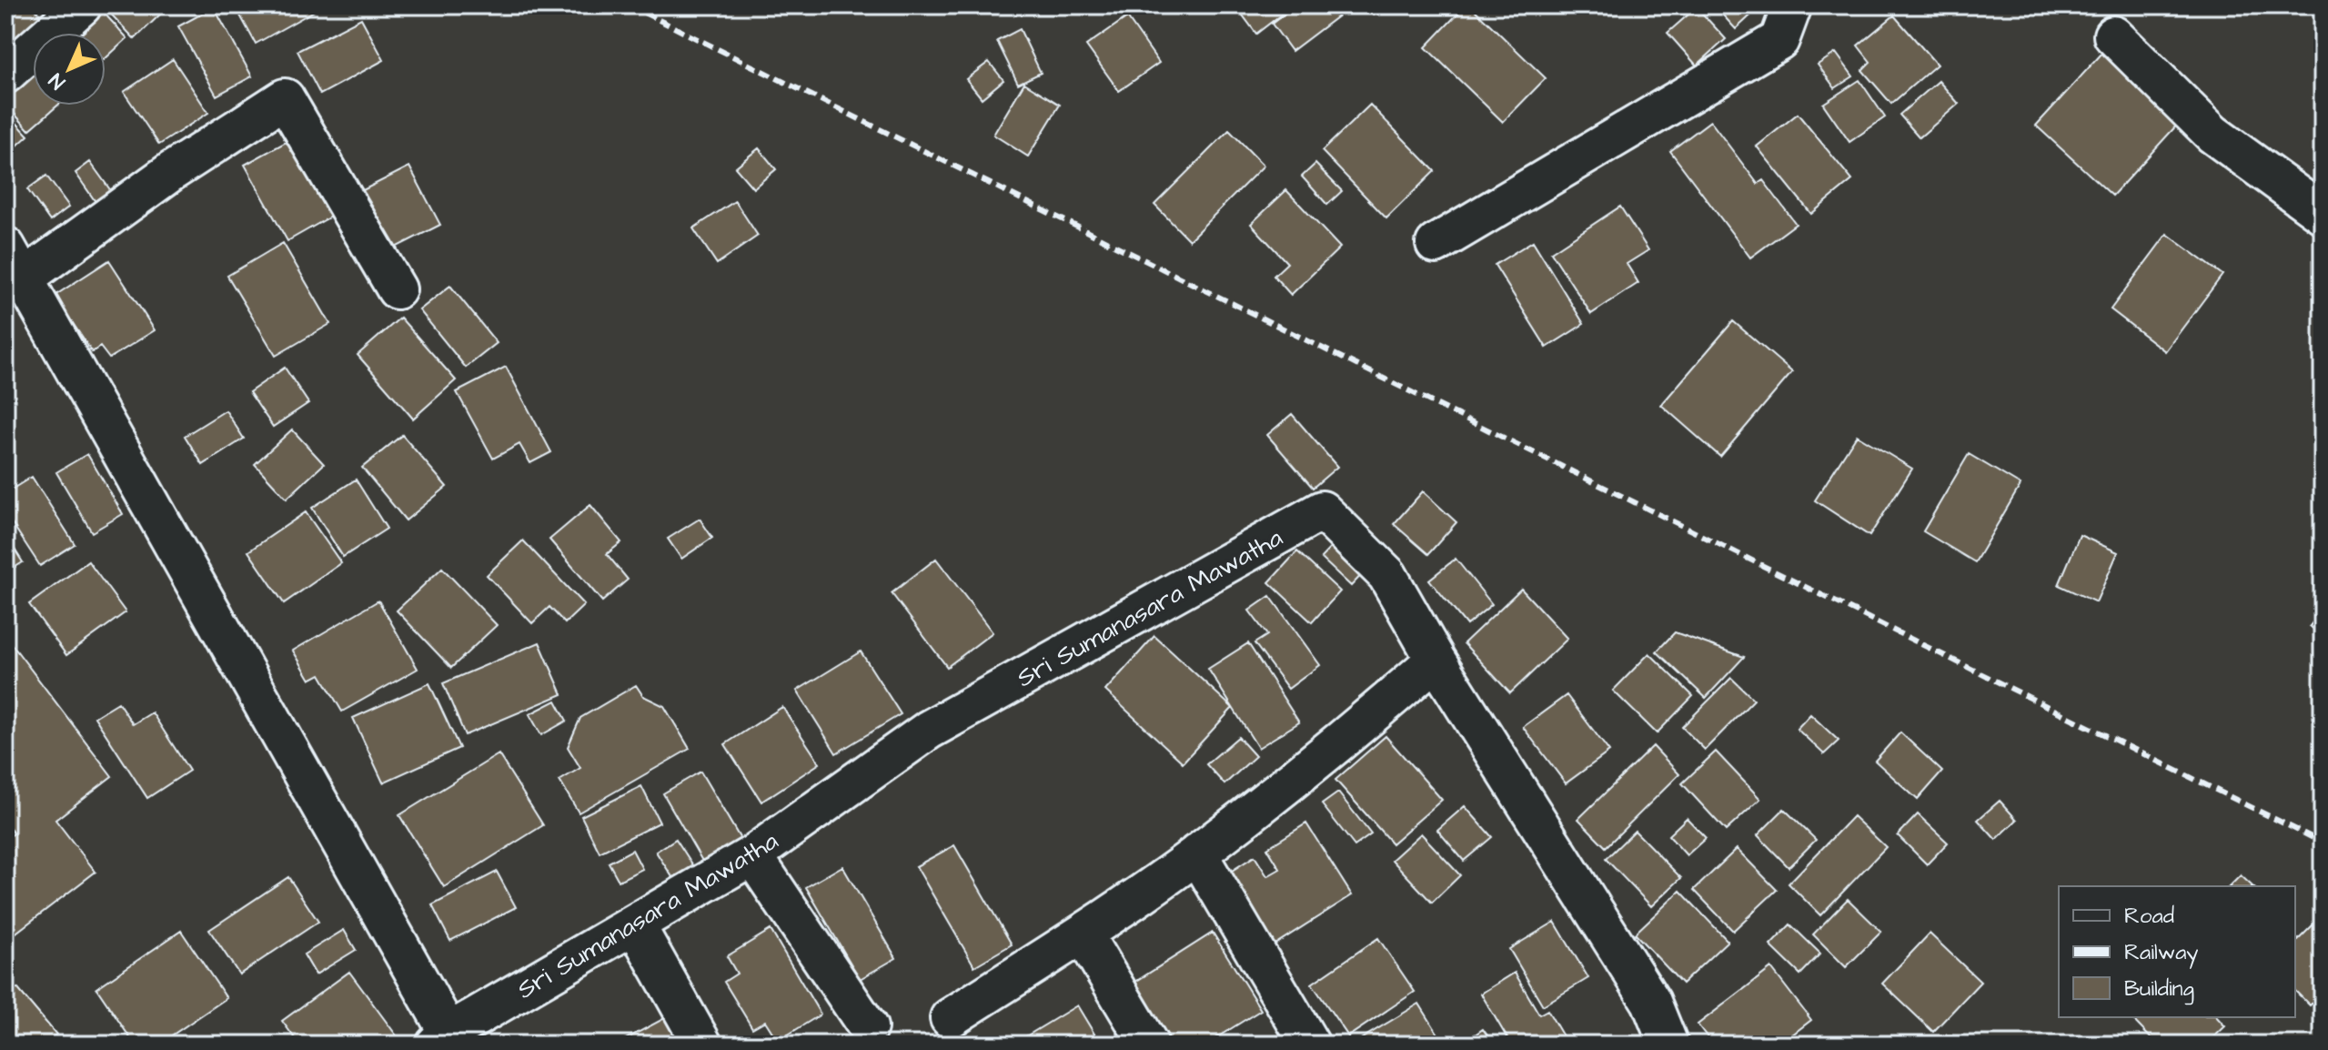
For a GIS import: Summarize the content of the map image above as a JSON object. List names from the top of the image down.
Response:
{
  "streets": {
    "street": ["Sri Sumanasara Mawatha"]
  },
  "legend": ["Road", "Railway", "Building"],
  "north": "bottom left"
}
